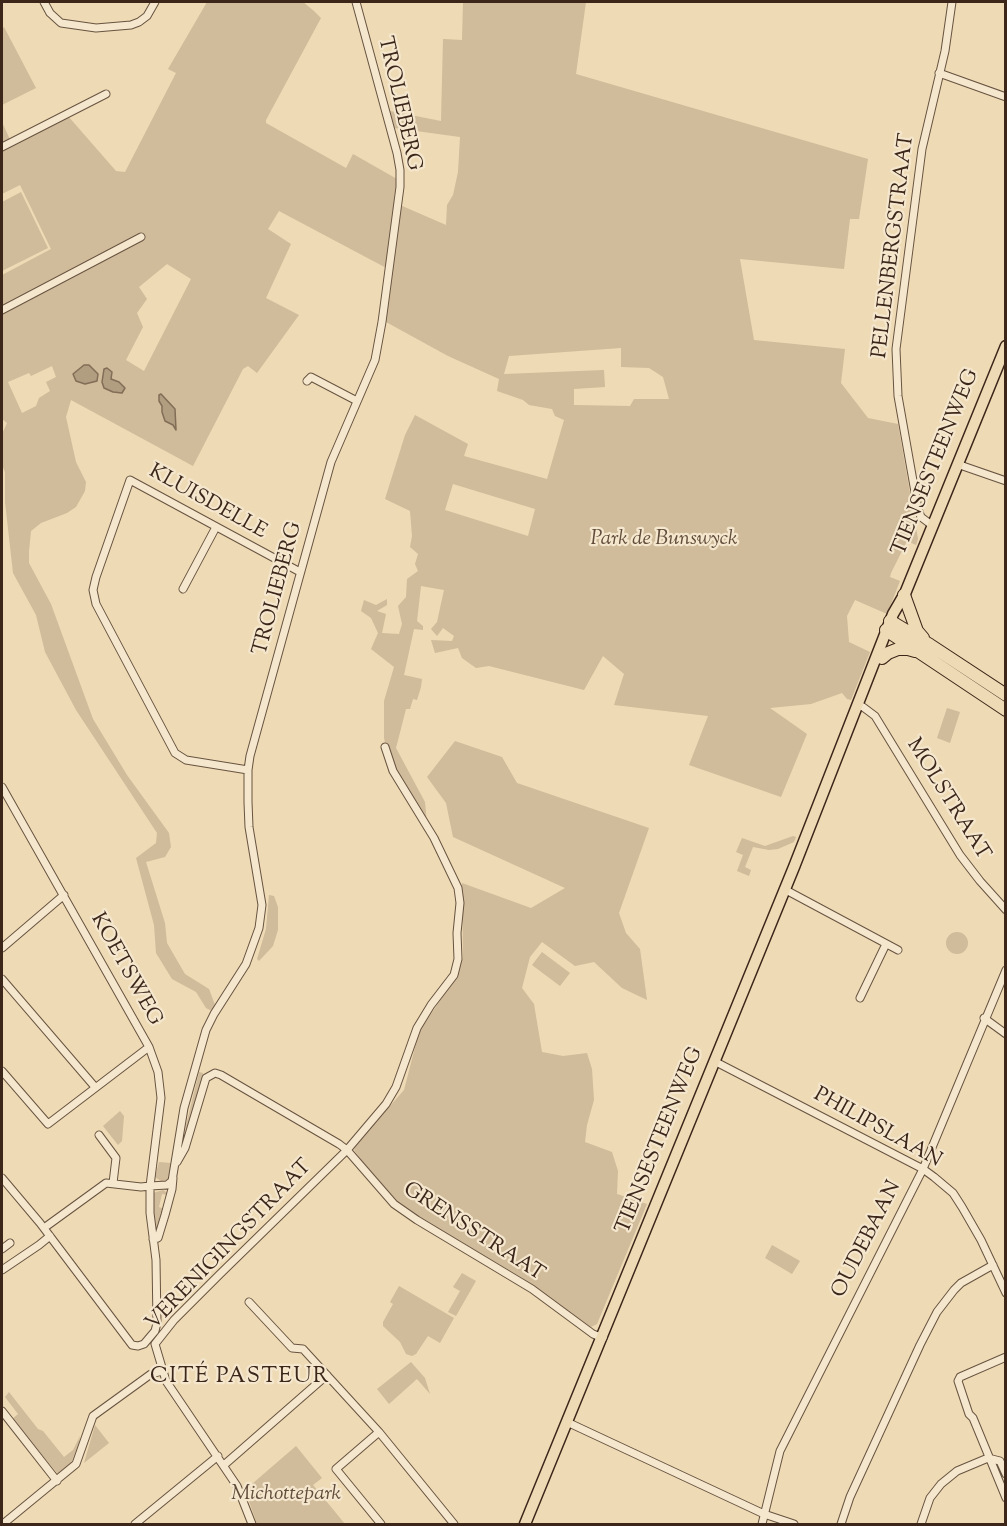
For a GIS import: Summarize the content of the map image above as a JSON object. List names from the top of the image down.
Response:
{
  "streets": {
    "main road": ["TIENSESTEENWEG"],
    "street": [
      "TROLIEBERG",
      "PELLENBERGSTRAAT",
      "KLUISDELLE",
      "MOLSTRAAT",
      "KOETSWEG",
      "PHILIPSLAAN",
      "GRENSSTRAAT",
      "OUDEBAAN",
      "VERENIGINGSTRAAT"
    ]
  },
  "crossings": [
    ["TROLIEBERG", "KLUISDELLE"],
    ["TROLIEBERG", "GRENSSTRAAT"],
    ["PELLENBERGSTRAAT", "TIENSESTEENWEG"],
    ["TIENSESTEENWEG", "MOLSTRAAT"],
    ["TIENSESTEENWEG", "PHILIPSLAAN"],
    ["TIENSESTEENWEG", "GRENSSTRAAT"],
    ["KOETSWEG", "GRENSSTRAAT"],
    ["PHILIPSLAAN", "OUDEBAAN"],
    ["GRENSSTRAAT", "VERENIGINGSTRAAT"]
  ],
  "districts": ["CITÉ PASTEUR"],
  "parks": ["Park de Bunswyck", "Michottepark"]
}
